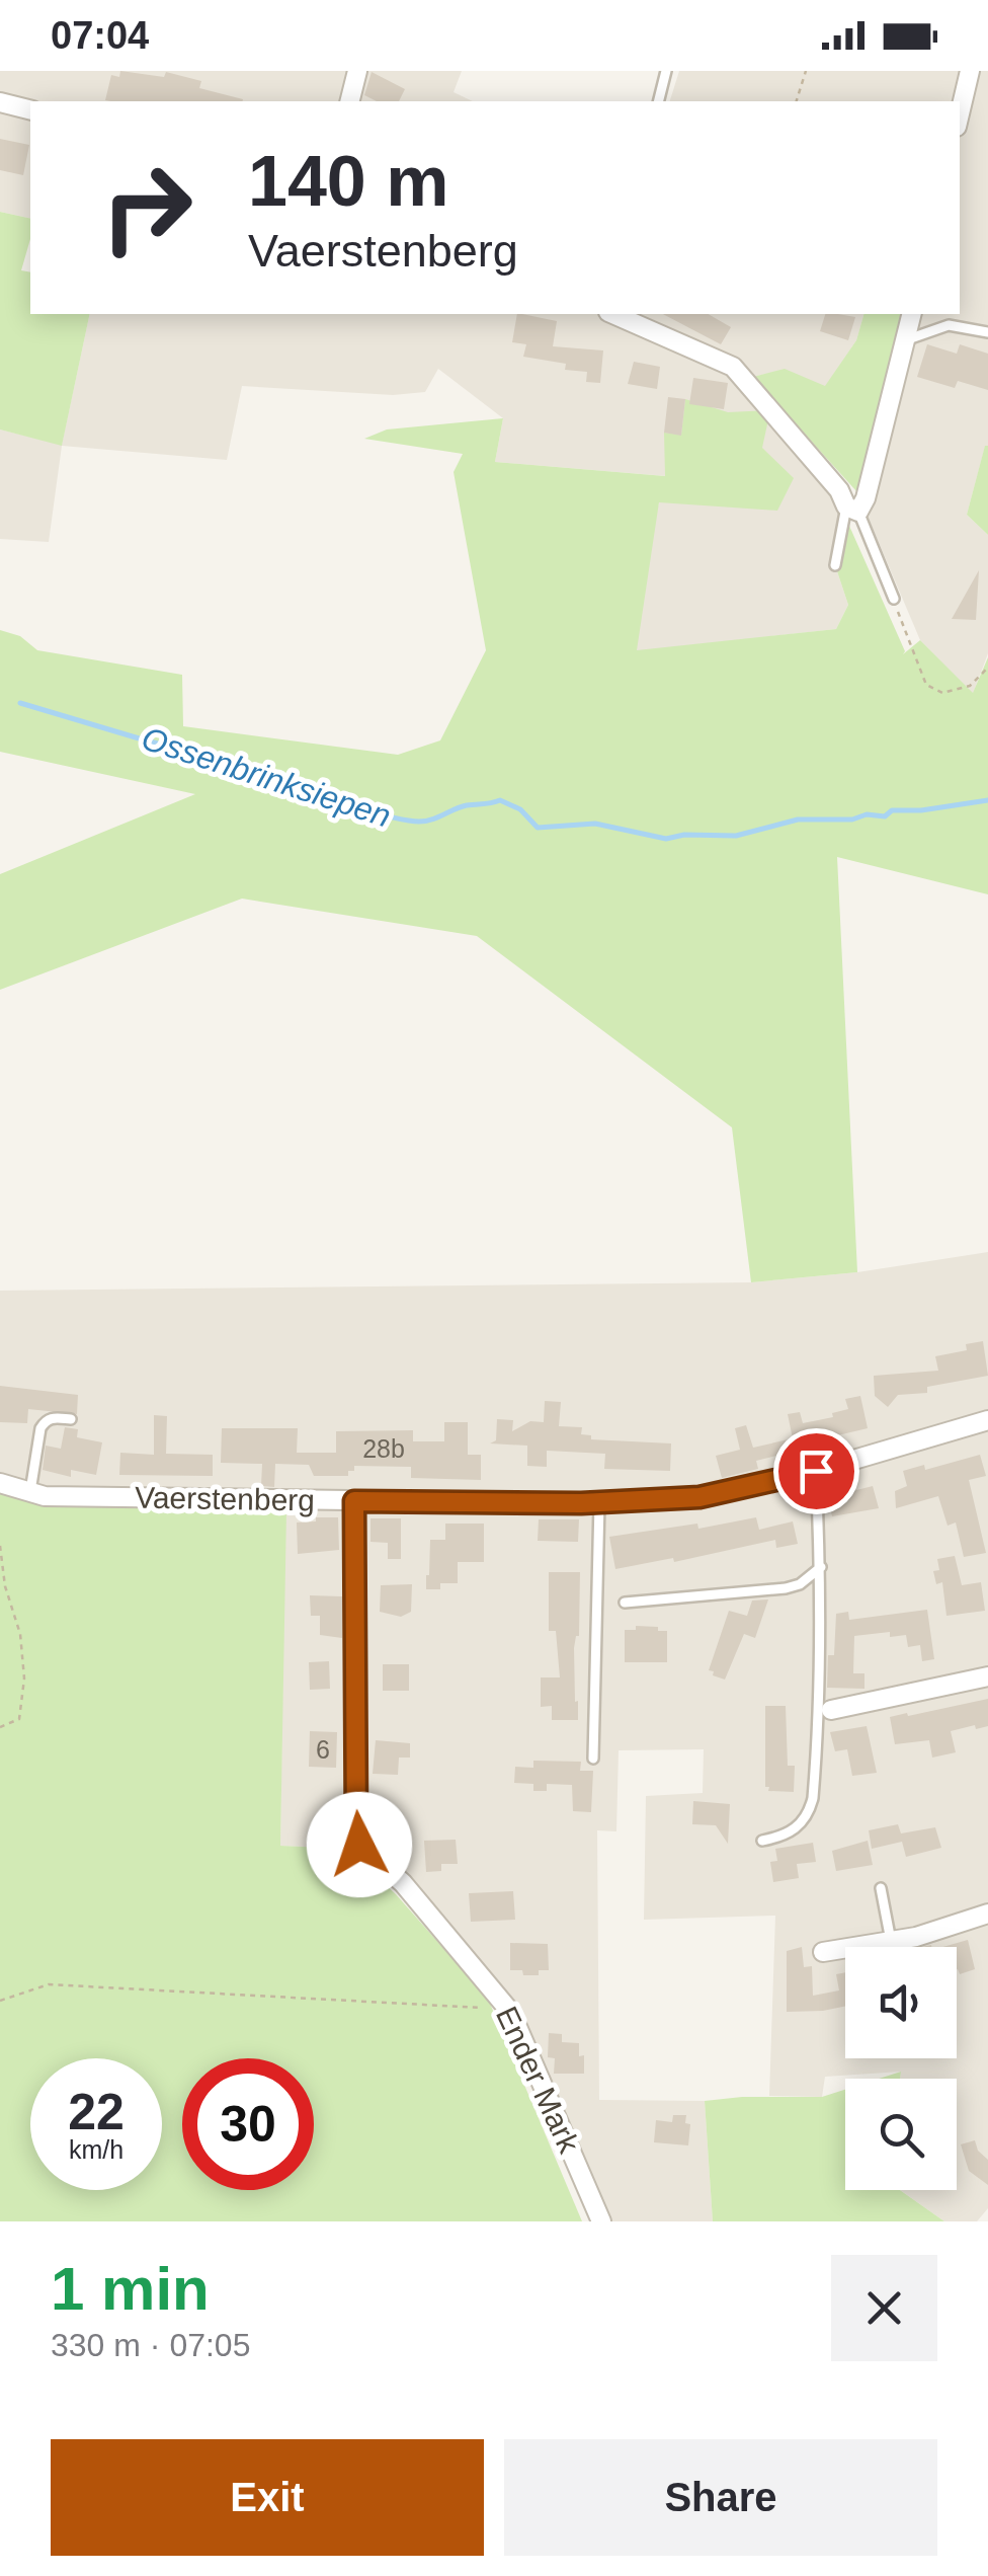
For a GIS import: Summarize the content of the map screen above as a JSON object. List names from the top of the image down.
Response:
{
  "streets": {
    "street": ["Vaerstenberg", "Ender Mark"]
  },
  "crossings": [
    ["Vaerstenberg", "Ender Mark"]
  ],
  "water": ["Ossenbrinksiepen"],
  "house_numbers": ["28b", "6"],
  "page": {
    "status": "07:04",
    "turn": ["140 m", "Vaerstenberg"],
    "speed": "22 km/h",
    "limit": "30",
    "heading": ["1 min", "330 m · 07:05"],
    "buttons": ["Exit", "Share"]
  }
}
